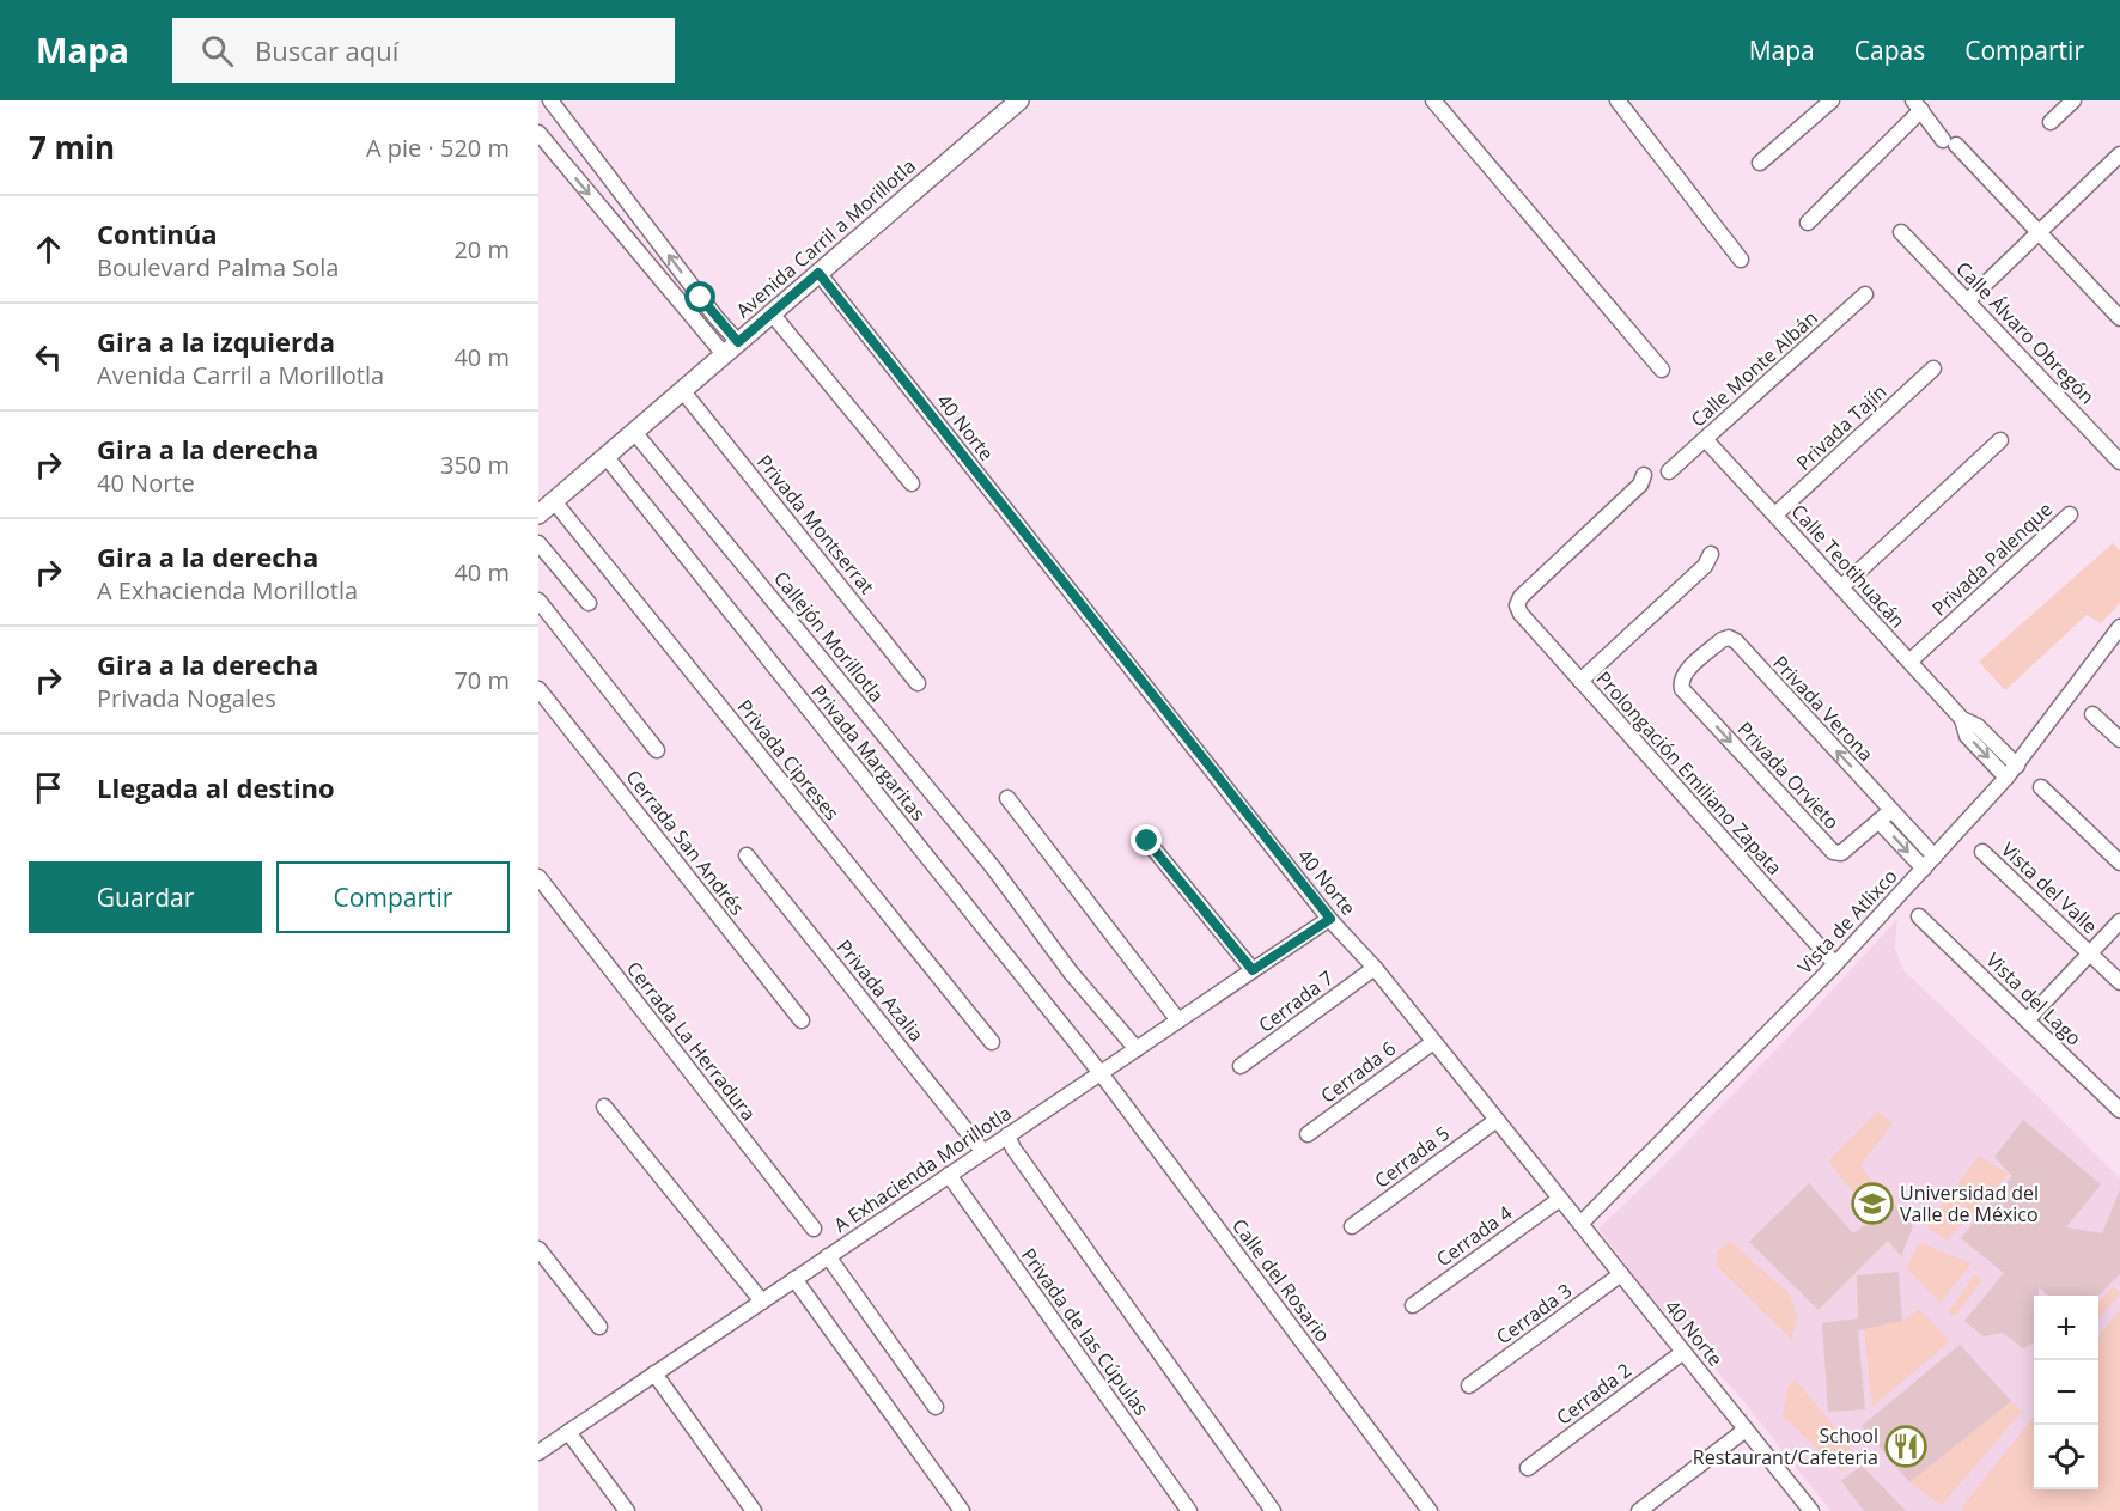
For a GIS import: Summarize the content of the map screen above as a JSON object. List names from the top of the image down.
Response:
{
  "streets": {
    "street": [
      "Avenida Carril a Morillotla",
      "Calle Álvaro Obregón",
      "Calle Monte Albán",
      "40 Norte",
      "Privada Tajín",
      "Privada Montserrat",
      "Privada Palenque",
      "Calle Teotihuacán",
      "Callejón Morillotla",
      "Privada Verona",
      "Privada Margaritas",
      "Privada Cipreses",
      "Prolongación Emiliano Zapata",
      "Privada Orvieto",
      "Cerrada San Andrés",
      "Vista del Valle",
      "Vista de Atlixco",
      "Privada Azalia",
      "Vista del Lago",
      "Cerrada 7",
      "Cerrada La Herradura",
      "Cerrada 6",
      "Cerrada 5",
      "A Exhacienda Morillotla",
      "Cerrada 4",
      "Calle del Rosario",
      "Cerrada 3",
      "Privada de las Cúpulas",
      "Cerrada 2"
    ]
  },
  "crossings": [
    ["Avenida Carril a Morillotla", "40 Norte"],
    ["Avenida Carril a Morillotla", "Privada Montserrat"],
    ["Avenida Carril a Morillotla", "Callejón Morillotla"],
    ["Avenida Carril a Morillotla", "Privada Margaritas"],
    ["Avenida Carril a Morillotla", "Privada Cipreses"],
    ["Calle Monte Albán", "Calle Teotihuacán"],
    ["40 Norte", "Vista de Atlixco"],
    ["40 Norte", "Cerrada 7"],
    ["40 Norte", "Cerrada 6"],
    ["40 Norte", "Cerrada 5"],
    ["40 Norte", "A Exhacienda Morillotla"],
    ["40 Norte", "Cerrada 4"],
    ["40 Norte", "Cerrada 3"],
    ["40 Norte", "Cerrada 2"],
    ["Privada Tajín", "Calle Teotihuacán"],
    ["Privada Palenque", "Calle Teotihuacán"],
    ["Calle Teotihuacán", "Vista de Atlixco"],
    ["Callejón Morillotla", "A Exhacienda Morillotla"],
    ["Privada Verona", "Privada Orvieto"],
    ["Privada Verona", "Vista de Atlixco"],
    ["Privada Margaritas", "A Exhacienda Morillotla"],
    ["Privada Margaritas", "Calle del Rosario"],
    ["Prolongación Emiliano Zapata", "Vista de Atlixco"],
    ["Privada Azalia", "A Exhacienda Morillotla"],
    ["A Exhacienda Morillotla", "Calle del Rosario"],
    ["A Exhacienda Morillotla", "Privada de las Cúpulas"]
  ],
  "one_way": ["Privada Verona", "Privada Orvieto"],
  "places": {
    "school or university": ["Universidad del Valle de México"],
    "restaurant": ["School Restaurant/Cafeteria"]
  },
  "page": {
    "header": "Mapa",
    "search": "Buscar aquí",
    "nav": ["Mapa", "Capas", "Compartir"],
    "heading": ["7 min", "A pie · 520 m"],
    "list": [
      ["Continúa", "Boulevard Palma Sola", "20 m"],
      ["Gira a la izquierda", "Avenida Carril a Morillotla", "40 m"],
      ["Gira a la derecha", "40 Norte", "350 m"],
      ["Gira a la derecha", "A Exhacienda Morillotla", "40 m"],
      ["Gira a la derecha", "Privada Nogales", "70 m"],
      "Llegada al destino"
    ],
    "buttons": ["Guardar", "Compartir"],
    "map_buttons": ["+", "−"]
  }
}
